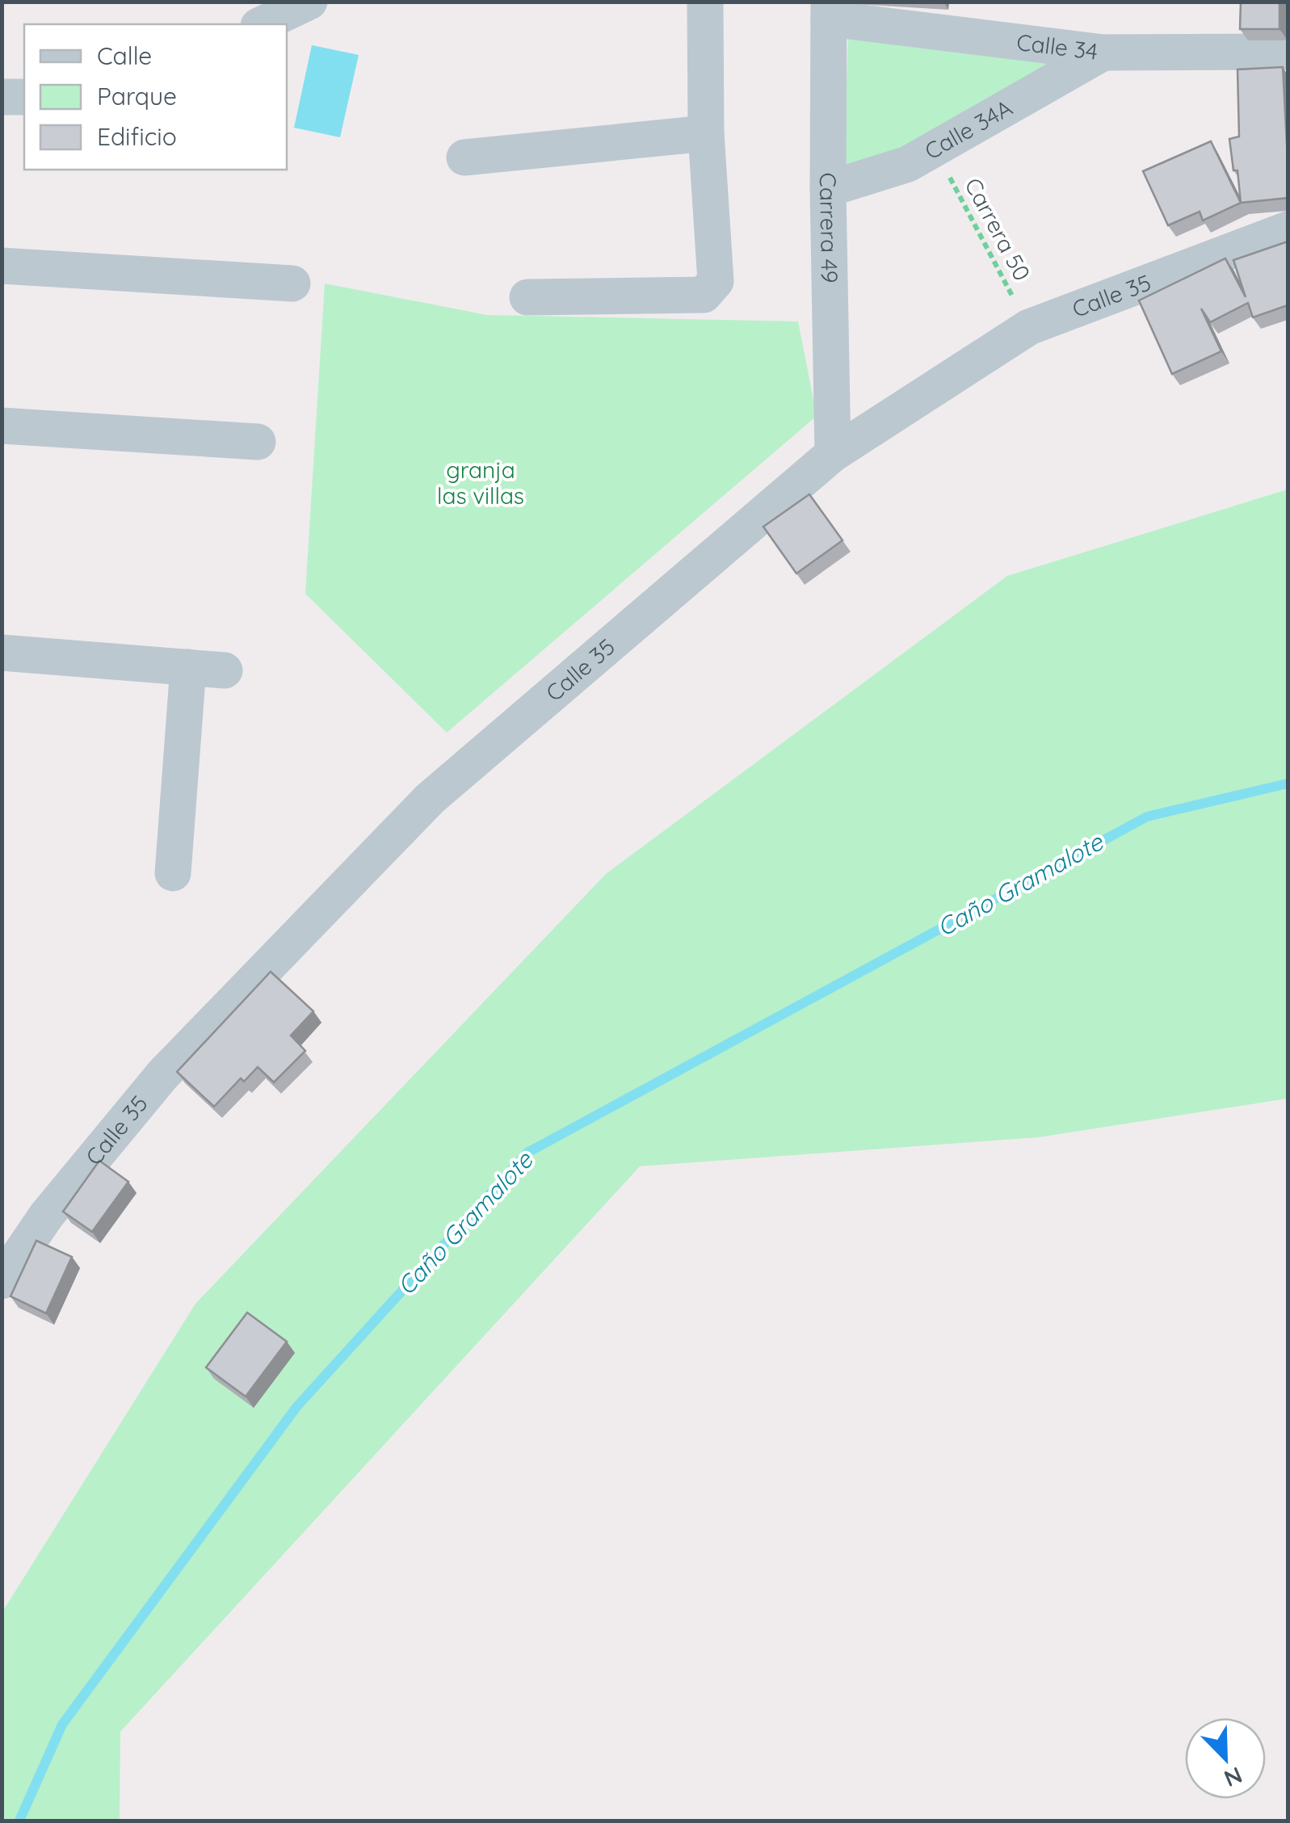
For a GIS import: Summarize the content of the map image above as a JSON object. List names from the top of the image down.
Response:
{
  "streets": {
    "street": [
      "Calle 34",
      "Calle 34A",
      "Carrera 49",
      "Calle 35"
    ],
    "path": ["Carrera 50"]
  },
  "crossings": [
    ["Calle 34", "Calle 34A"],
    ["Calle 34", "Carrera 49"],
    ["Calle 34A", "Carrera 49"],
    ["Calle 34A", "Carrera 50"],
    ["Carrera 49", "Calle 35"],
    ["Carrera 50", "Calle 35"]
  ],
  "water": ["Caño Gramalote"],
  "parks": ["granja las villas"],
  "legend": ["Calle", "Parque", "Edificio"],
  "north": "bottom right"
}
